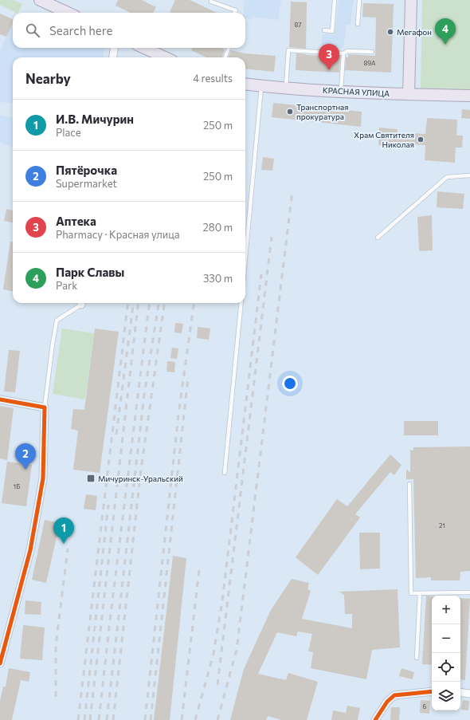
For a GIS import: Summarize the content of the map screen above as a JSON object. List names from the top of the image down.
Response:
{
  "streets": {
    "main road": ["КРАСНАЯ УЛИЦА"]
  },
  "places": {
    "other": ["Мегафон", "Транспортная прокуратура", "Храм Святителя Николая"],
    "transit": ["Мичуринск-Уральский"]
  },
  "house_numbers": [
    "87",
    "89А",
    "1Б",
    "21",
    "6"
  ],
  "page": {
    "search": "Search here",
    "pins": [
      "4",
      "3",
      "2",
      "1"
    ],
    "heading": ["Nearby", "4 results"],
    "list": [
      {
        "mark": "1",
        "name": "И.В. Мичурин",
        "note": "Place",
        "value": "250 m"
      },
      {
        "mark": "2",
        "name": "Пятёрочка",
        "note": "Supermarket",
        "value": "250 m"
      },
      {
        "mark": "3",
        "name": "Аптека",
        "note": "Pharmacy · Красная улица",
        "value": "280 m"
      },
      {
        "mark": "4",
        "name": "Парк Славы",
        "note": "Park",
        "value": "330 m"
      }
    ],
    "map_buttons": ["+", "−"]
  }
}
